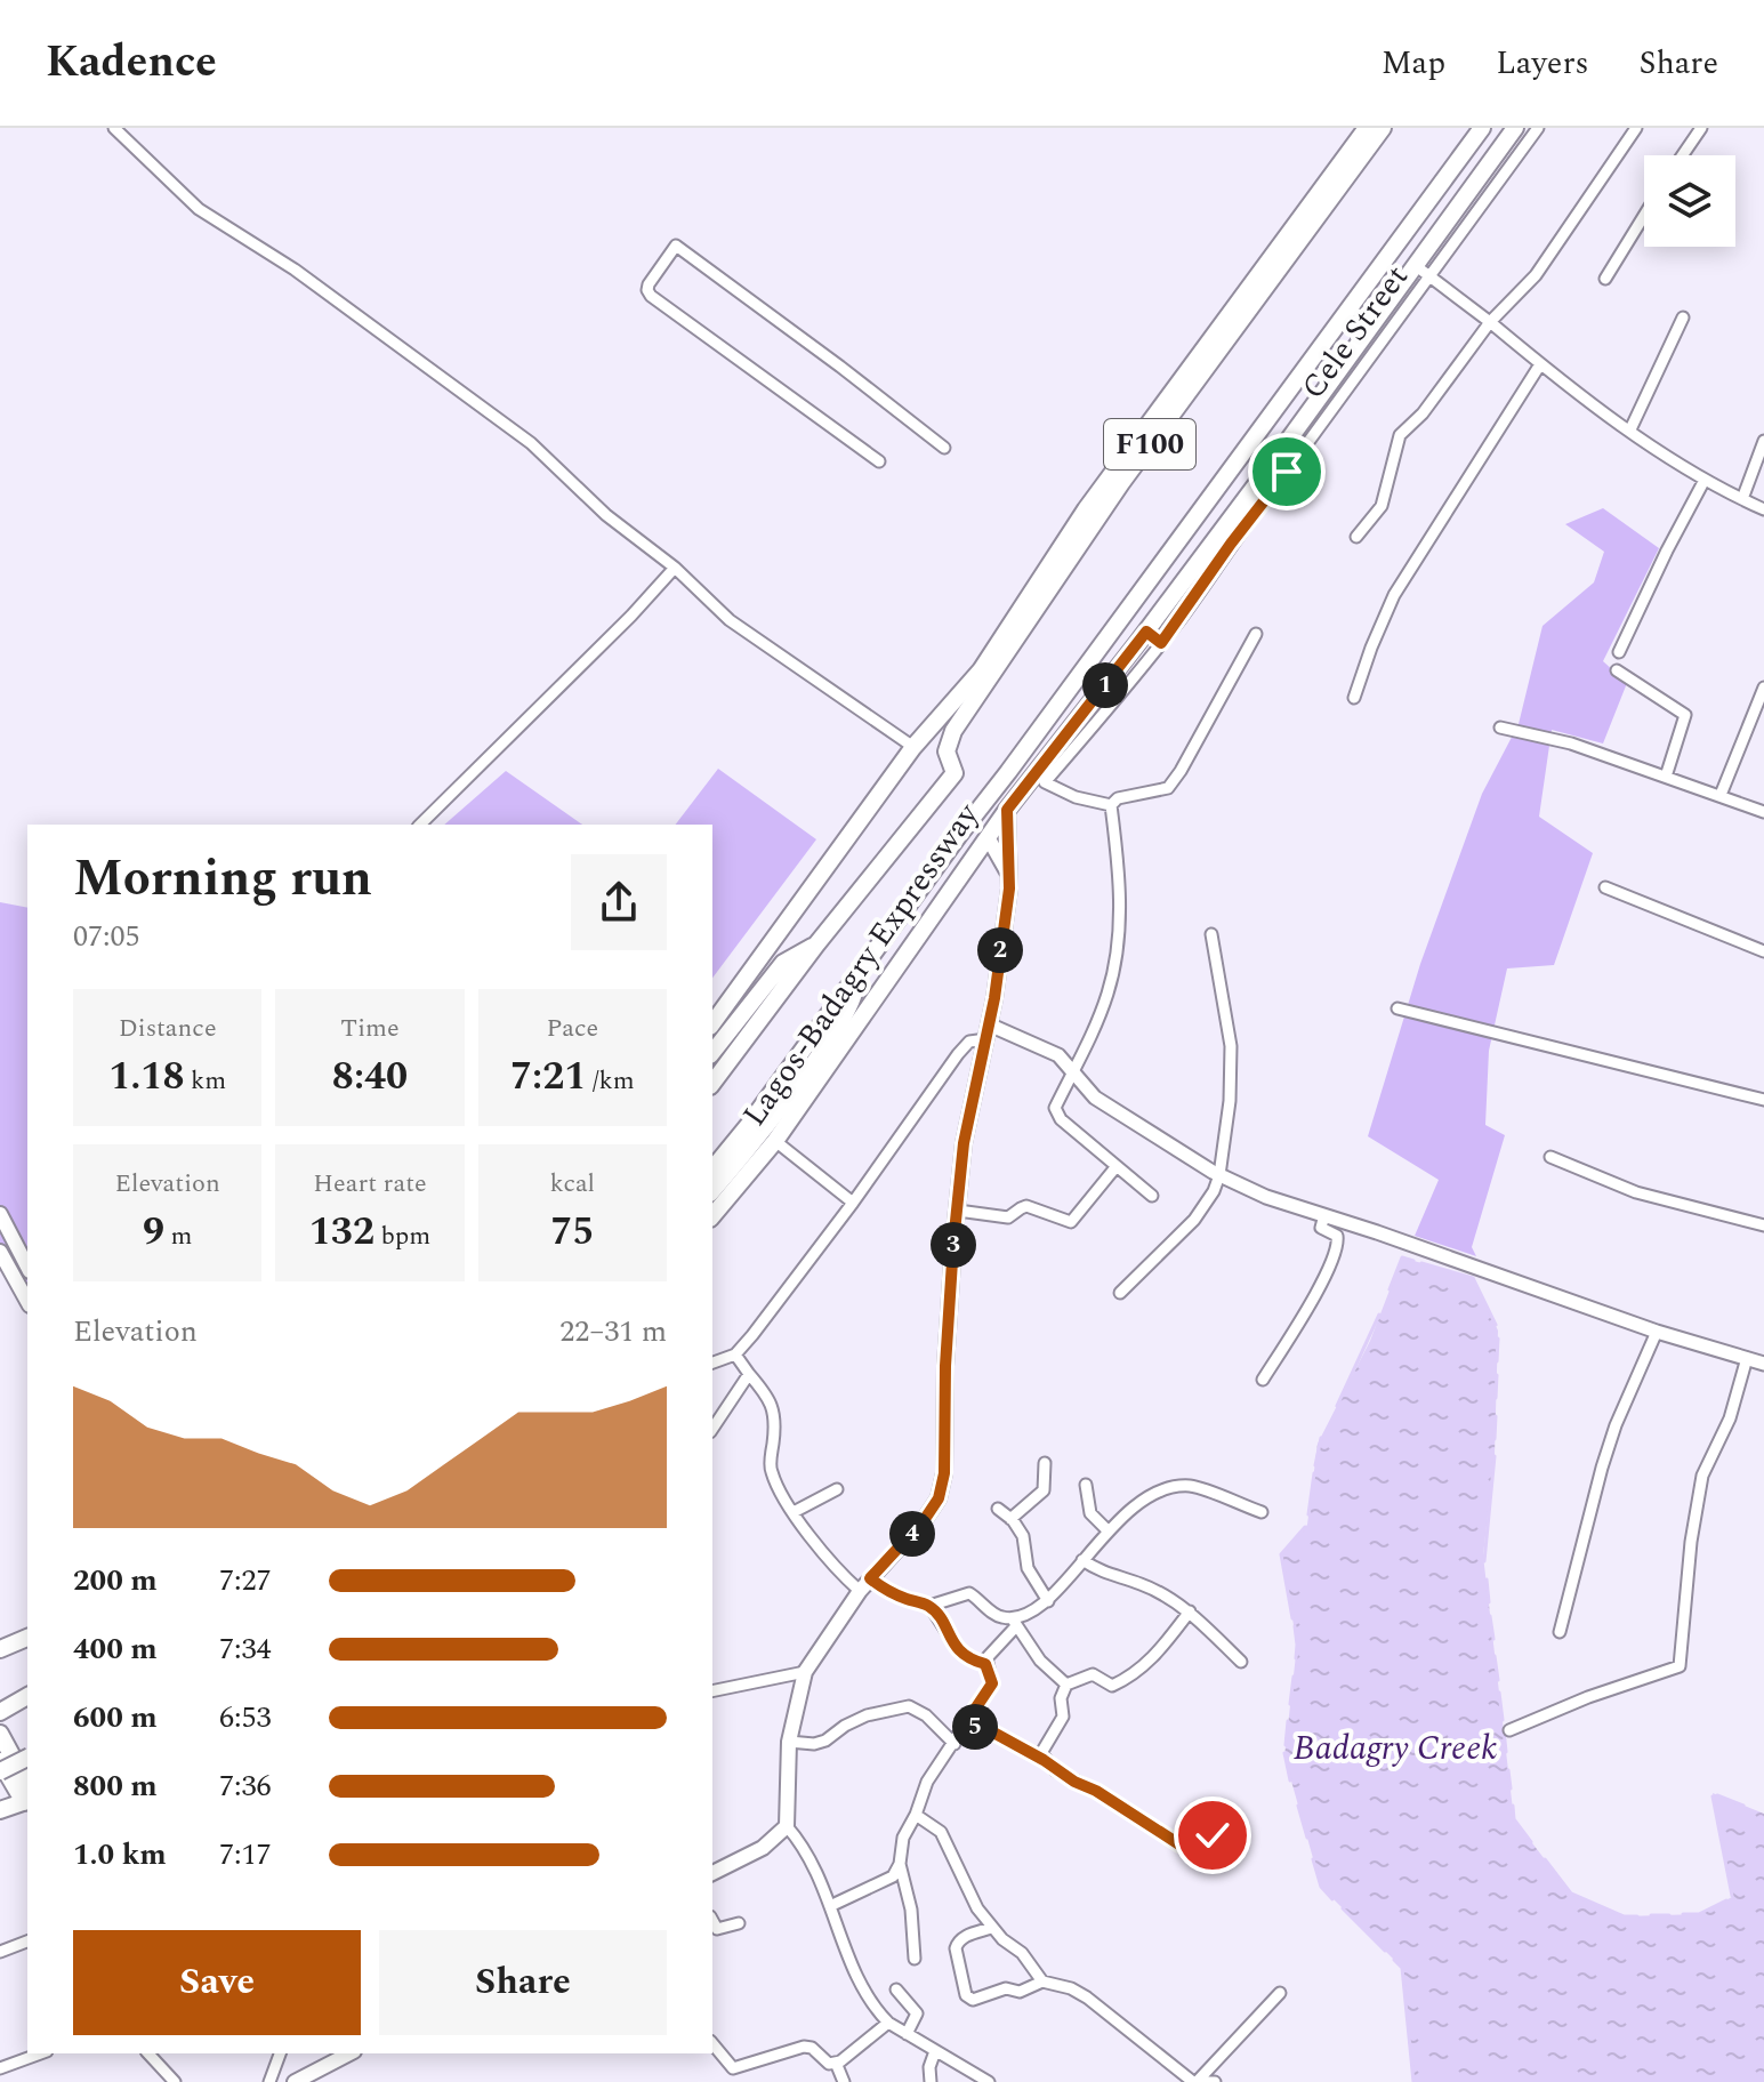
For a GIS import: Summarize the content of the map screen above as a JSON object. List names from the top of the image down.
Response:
{
  "streets": {
    "main road": ["F100", "Lagos-Badagry Expressway"],
    "street": ["Cele Street"]
  },
  "crossings": [
    ["Cele Street", "Lagos-Badagry Expressway"]
  ],
  "water": ["Badagry Creek"],
  "page": {
    "header": "Kadence",
    "nav": ["Map", "Layers", "Share"],
    "pins": [
      "1",
      "2",
      "3",
      "4",
      "5"
    ],
    "heading": ["Morning run", "07:05"],
    "stats": [
      ["Distance", "1.18 km"],
      ["Time", "8:40"],
      ["Pace", "7:21 /km"],
      ["Elevation", "9 m"],
      ["Heart rate", "132 bpm"],
      ["kcal", "75"]
    ],
    "chart": ["Elevation", "22–31 m"],
    "list": [
      {
        "name": "200 m",
        "note": "7:27"
      },
      {
        "name": "400 m",
        "note": "7:34"
      },
      {
        "name": "600 m",
        "note": "6:53"
      },
      {
        "name": "800 m",
        "note": "7:36"
      },
      {
        "name": "1.0 km",
        "note": "7:17"
      }
    ],
    "buttons": ["Save", "Share"]
  }
}
